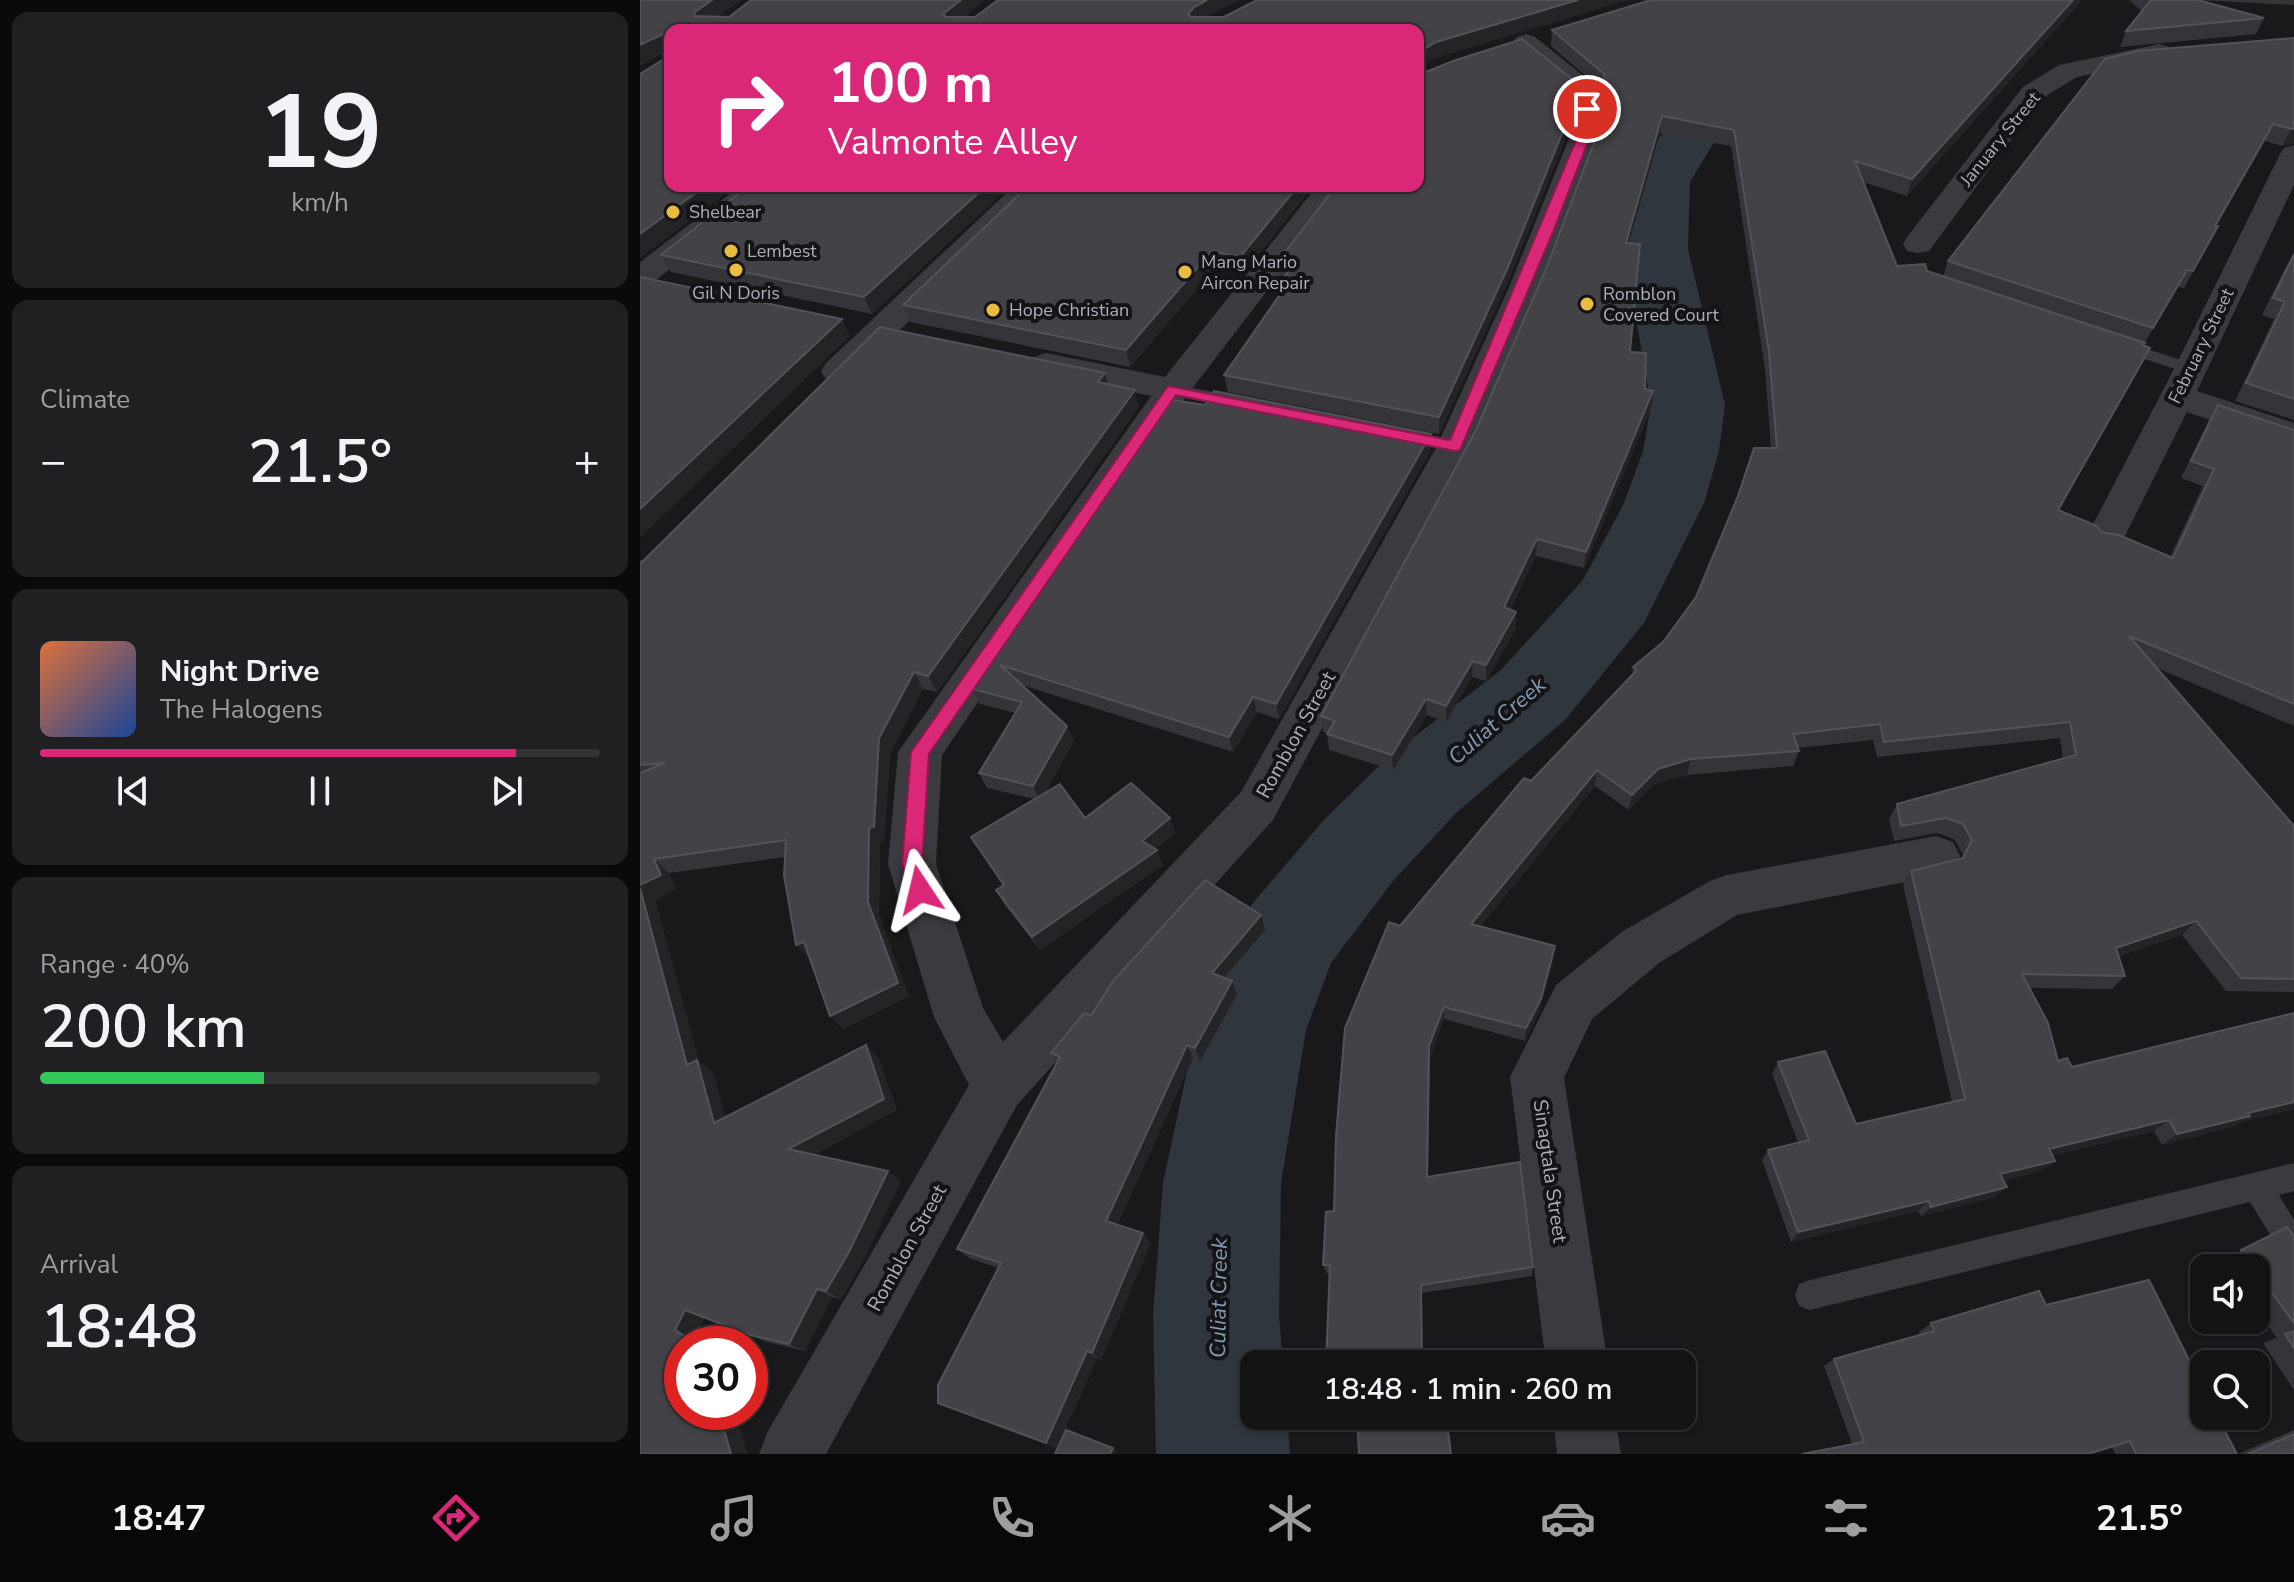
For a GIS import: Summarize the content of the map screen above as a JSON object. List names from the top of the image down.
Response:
{
  "streets": {
    "street": [
      "January Street",
      "February Street",
      "Romblon Street",
      "Sinagtala Street"
    ]
  },
  "water": ["Culiat Creek"],
  "places": [
    "Shelbear",
    "Lembest",
    "Gil N Doris",
    "Mang Mario Aircon Repair",
    "Romblon Covered Court",
    "Hope Christian"
  ],
  "page": {
    "tile": [
      ["19", "km/h"],
      "Climate",
      ["Range · 40%", "200 km"],
      ["Arrival", "18:48"]
    ],
    "turn": ["100 m", "Valmonte Alley"],
    "heat": ["−", "21.5°", "+"],
    "song": ["Night Drive", "The Halogens"],
    "limit": "30",
    "trip": "18:48 · 1 min · 260 m",
    "tabs": ["18:47", "21.5°"]
  }
}
